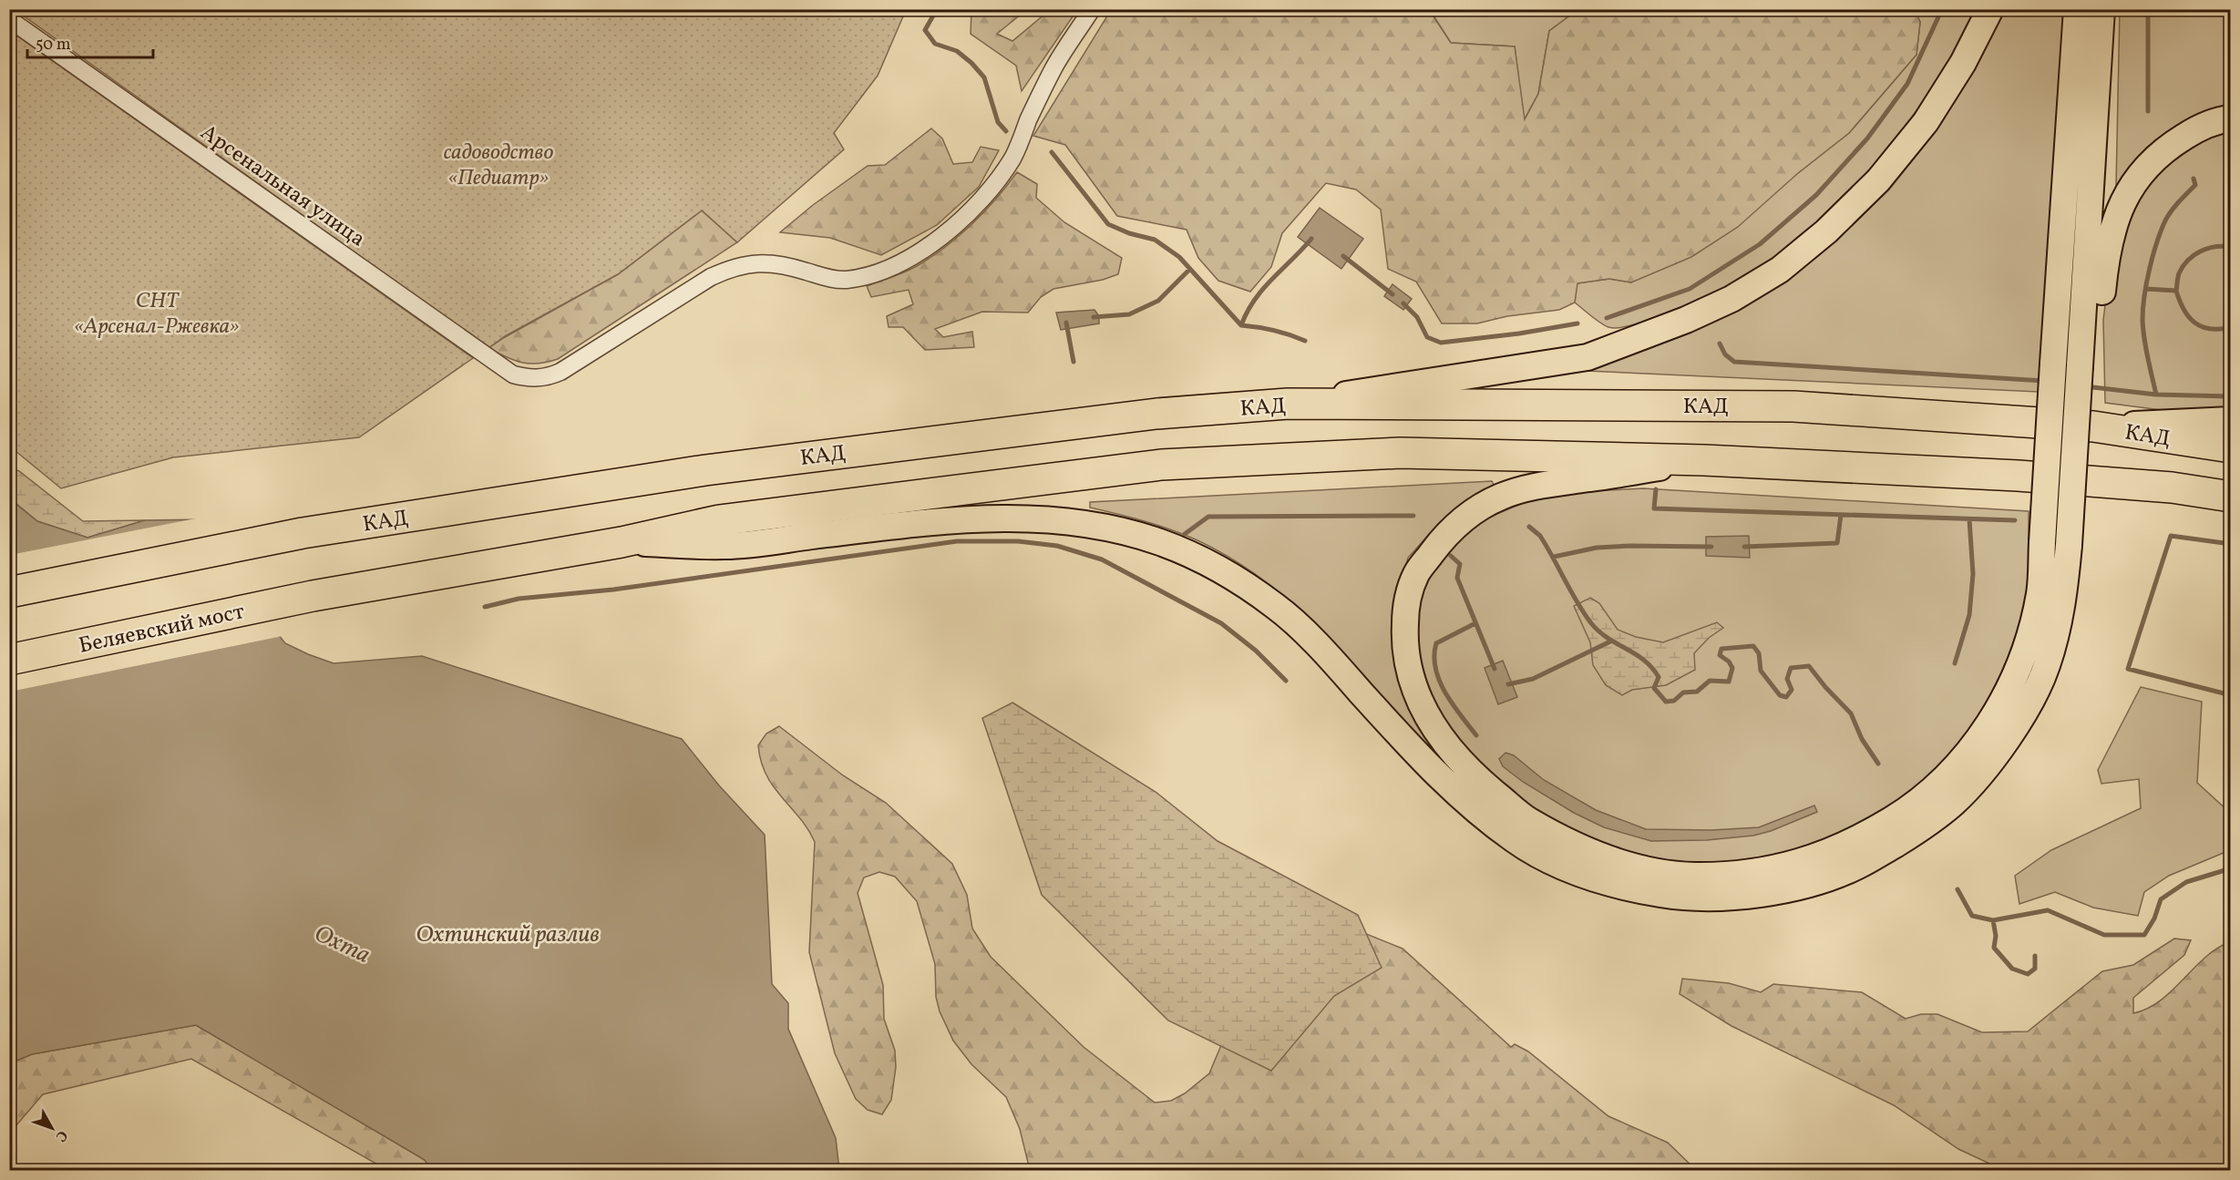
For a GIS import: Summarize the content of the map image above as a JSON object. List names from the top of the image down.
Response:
{
  "streets": {
    "highway": ["КАД", "Беляевский мост"],
    "street": ["Арсенальная улица"]
  },
  "water": ["Охтинский разлив", "Охта"],
  "parks": ["садоводство «Педиатр»", "СНТ «Арсенал-Ржевка»"],
  "scale_bar": "50 m",
  "north": "bottom right"
}
